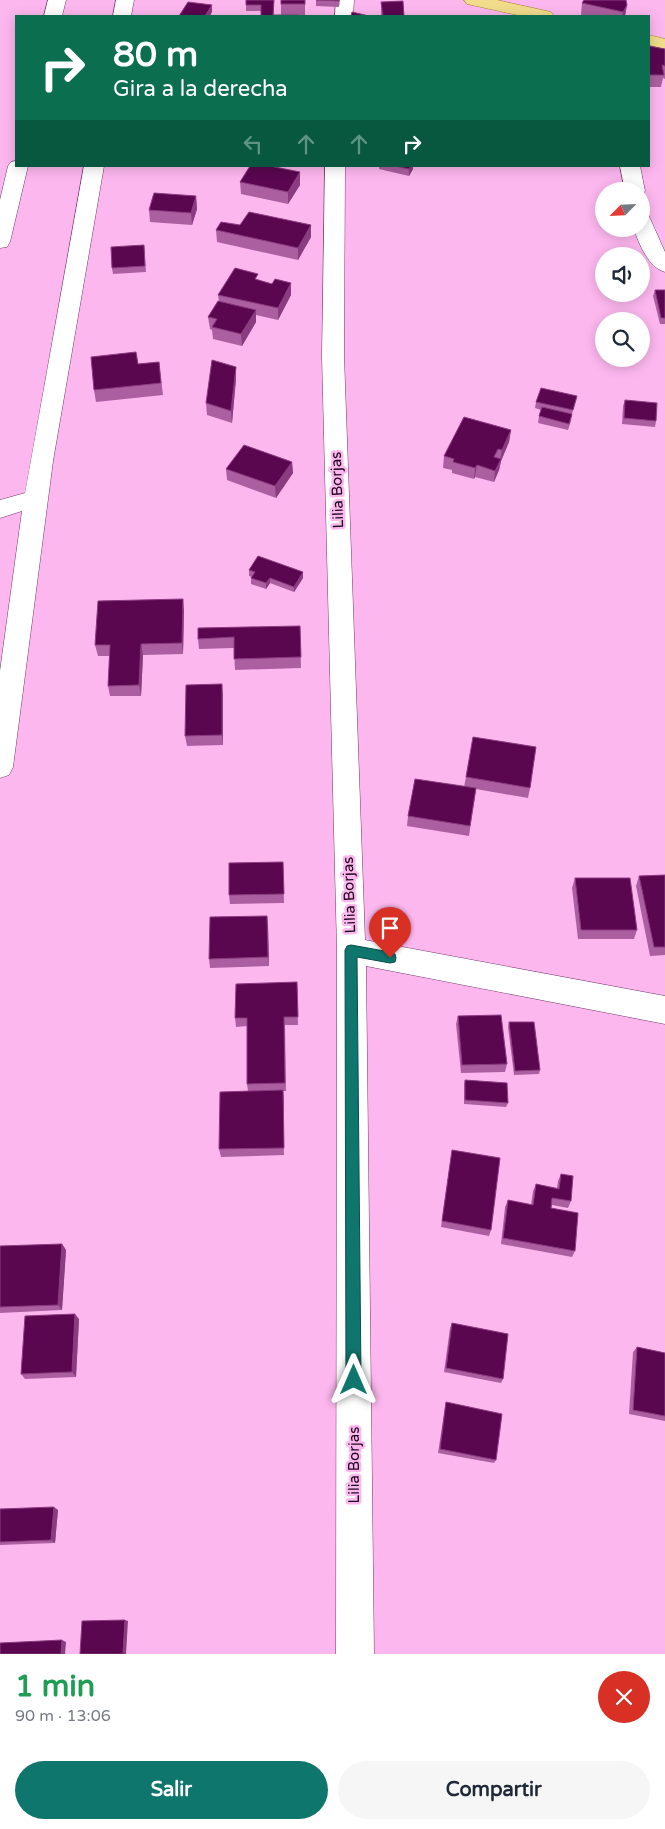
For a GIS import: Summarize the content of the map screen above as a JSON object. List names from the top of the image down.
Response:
{
  "streets": {
    "street": ["Lilia Borjas"]
  },
  "north": "bottom left",
  "page": {
    "turn": ["80 m", "Gira a la derecha"],
    "heading": ["1 min", "90 m · 13:06"],
    "buttons": ["Salir", "Compartir"]
  }
}
